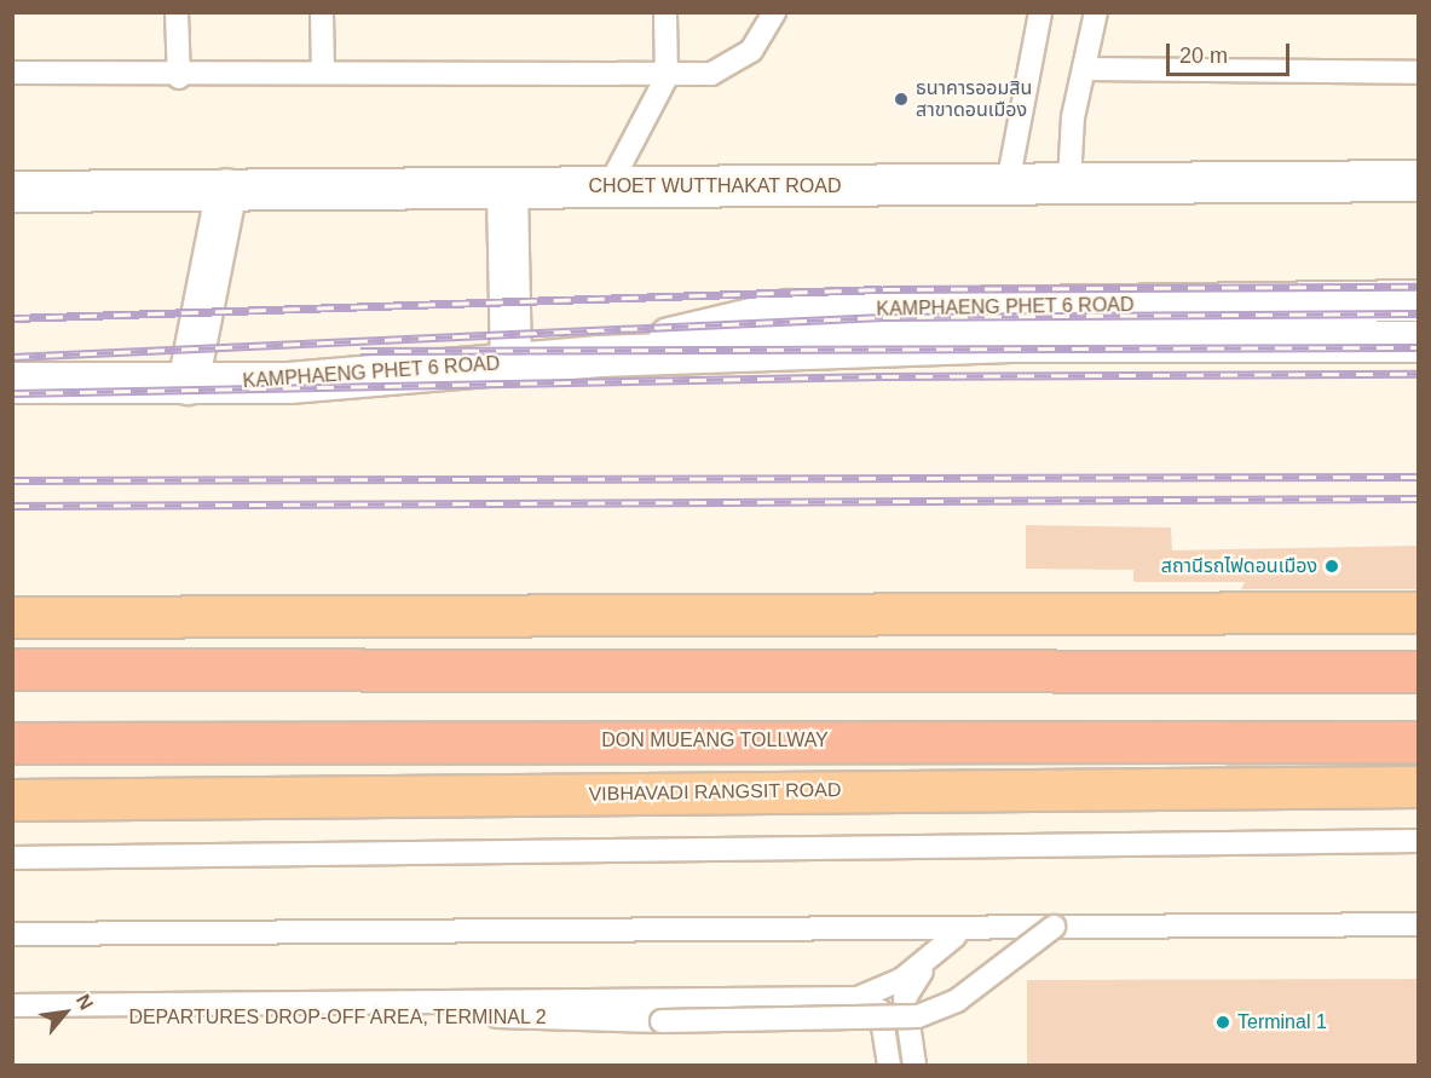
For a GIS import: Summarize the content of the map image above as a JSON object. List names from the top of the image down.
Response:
{
  "streets": {
    "highway": ["DON MUEANG TOLLWAY", "VIBHAVADI RANGSIT ROAD"],
    "main road": ["CHOET WUTTHAKAT ROAD", "KAMPHAENG PHET 6 ROAD"],
    "lane": ["DEPARTURES DROP-OFF AREA, TERMINAL 2"]
  },
  "places": ["ธนาคารออมสิน สาขาดอนเมือง", "สถานีรถไฟดอนเมือง", "Terminal 1"],
  "scale_bar": "20 m",
  "north": "top right"
}
